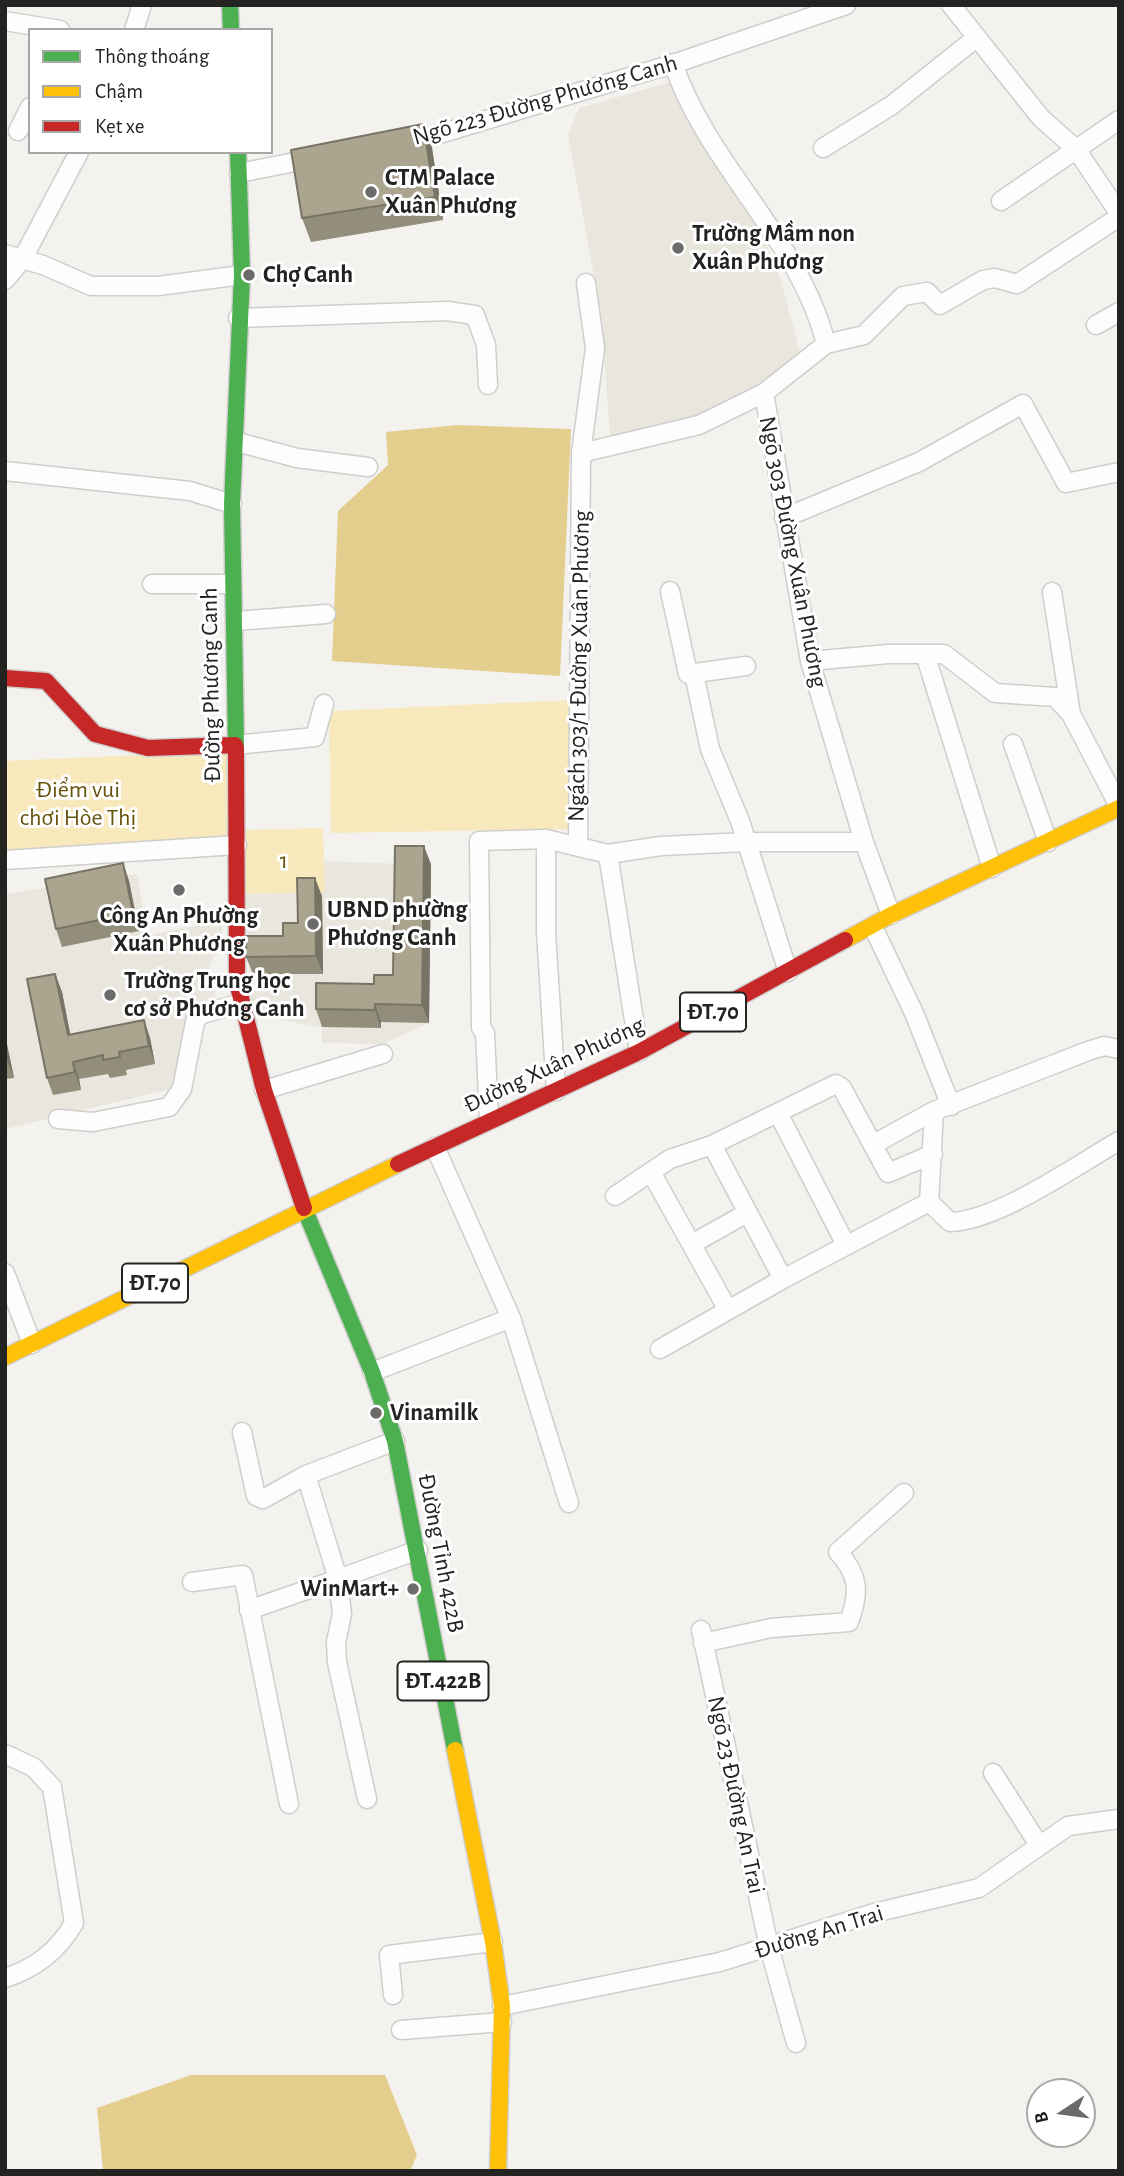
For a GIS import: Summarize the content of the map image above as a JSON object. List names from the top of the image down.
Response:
{
  "streets": {
    "main road": [
      "Đường Phương Canh",
      "ĐT.70",
      "Đường Xuân Phương",
      "Đường Tỉnh 422B",
      "ĐT.422B"
    ],
    "street": [
      "Ngõ 223 Đường Phương Canh",
      "Ngõ 303 Đường Xuân Phương",
      "Ngách 303/1 Đường Xuân Phương",
      "Ngõ 23 Đường An Trai",
      "Đường An Trai"
    ]
  },
  "crossings": [
    ["Ngõ 303 Đường Xuân Phương", "Ngách 303/1 Đường Xuân Phương"],
    ["Ngõ 303 Đường Xuân Phương", "Đường Xuân Phương"],
    ["Đường Phương Canh", "Đường Xuân Phương"],
    ["Đường Phương Canh", "Đường Tỉnh 422B"],
    ["Đường Xuân Phương", "Đường Tỉnh 422B"],
    ["Đường Tỉnh 422B", "Đường An Trai"],
    ["Ngõ 23 Đường An Trai", "Đường An Trai"]
  ],
  "parks": ["Điểm vui chơi Hòe Thị", "1"],
  "places": [
    "CTM Palace Xuân Phương",
    "Trường Mầm non Xuân Phương",
    "Chợ Canh",
    "Công An Phường Xuân Phương",
    "UBND phường Phương Canh",
    "Trường Trung học cơ sở Phương Canh",
    "Vinamilk",
    "WinMart+"
  ],
  "legend": ["Thông thoáng", "Chậm", "Kẹt xe"],
  "north": "left"
}
